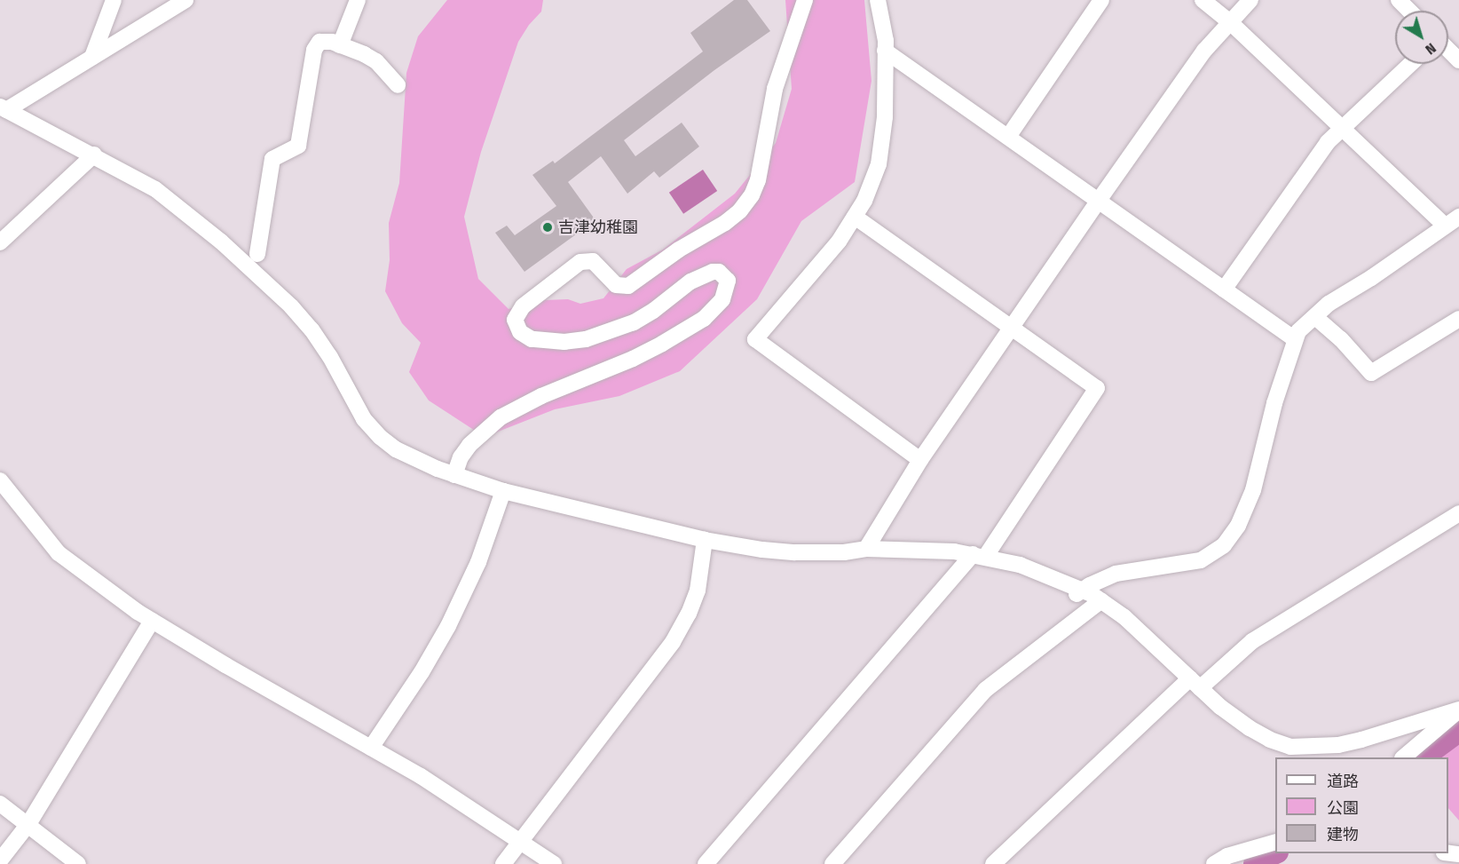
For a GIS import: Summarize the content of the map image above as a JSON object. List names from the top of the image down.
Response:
{
  "places": ["吉津幼稚園"],
  "legend": ["道路", "公園", "建物"],
  "north": "bottom right"
}
